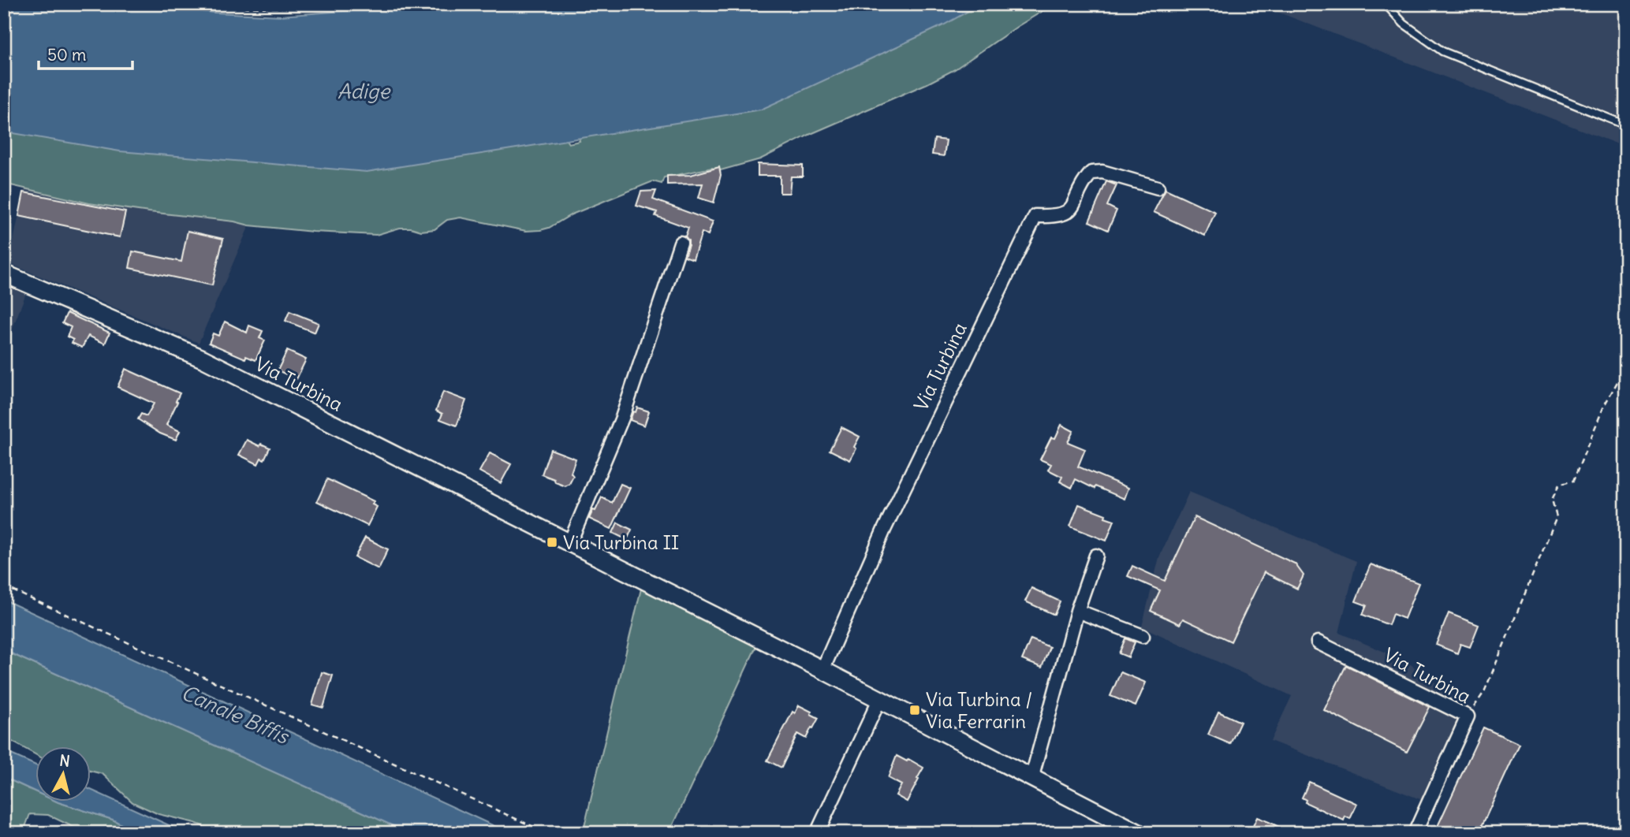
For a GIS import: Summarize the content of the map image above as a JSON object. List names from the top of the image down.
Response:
{
  "streets": {
    "street": ["Via Turbina"]
  },
  "water": ["Adige", "Canale Biffis"],
  "places": {
    "transit": ["Via Turbina II", "Via Turbina / Via Ferrarin"]
  },
  "scale_bar": "50 m",
  "north": "top"
}
